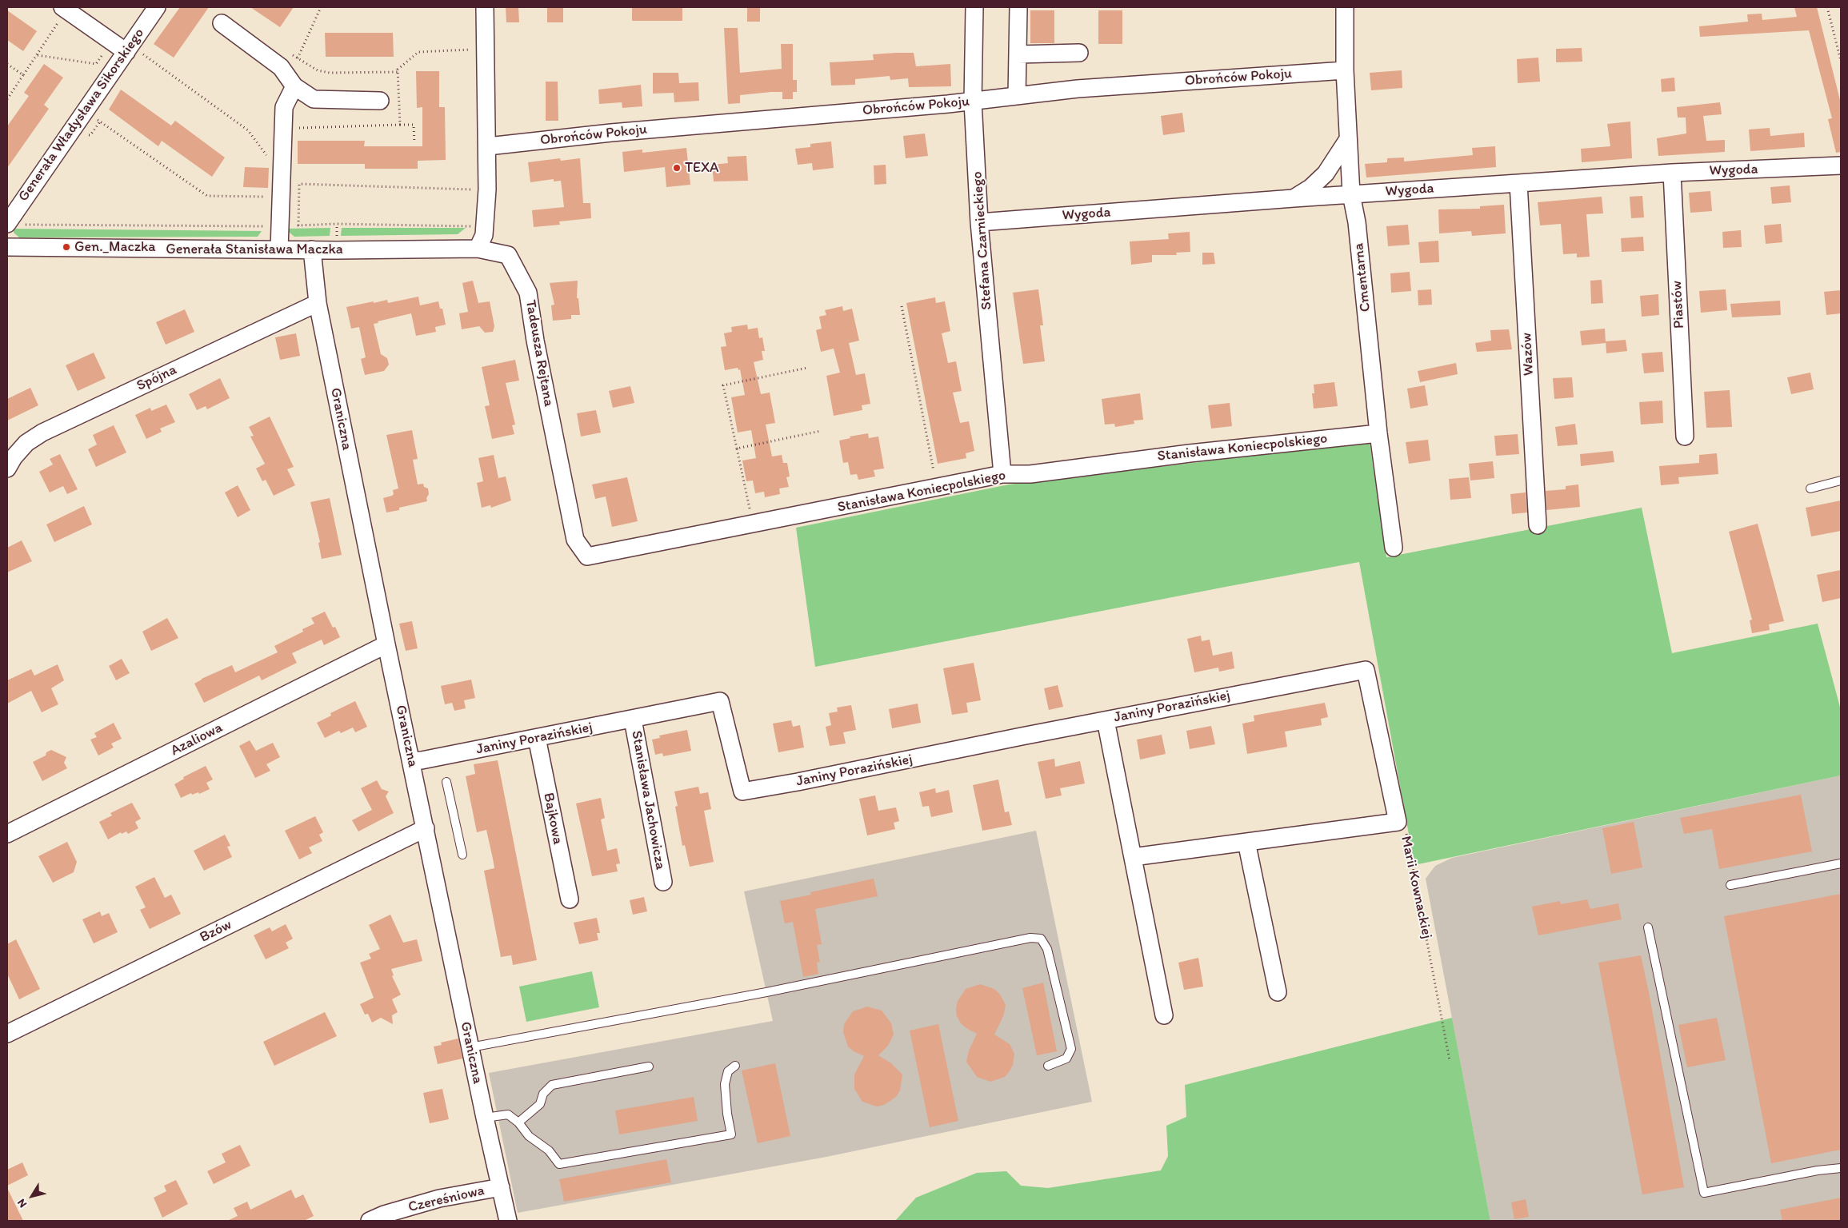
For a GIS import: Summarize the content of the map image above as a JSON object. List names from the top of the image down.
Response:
{
  "streets": {
    "street": [
      "Obrońców Pokoju",
      "Generała Władysława Sikorskiego",
      "Wygoda",
      "Stefana Czarnieckiego",
      "Generała Stanisława Maczka",
      "Cmentarna",
      "Piastów",
      "Tadeusza Rejtana",
      "Wazów",
      "Spójna",
      "Graniczna",
      "Stanisława Koniecpolskiego",
      "Janiny Porazińskiej",
      "Azaliowa",
      "Stanisława Jachowicza",
      "Bajkowa",
      "Marii Kownackiej",
      "Bzów",
      "Czereśniowa"
    ]
  },
  "crossings": [
    ["Obrońców Pokoju", "Stefana Czarnieckiego"],
    ["Obrońców Pokoju", "Cmentarna"],
    ["Wygoda", "Stefana Czarnieckiego"],
    ["Wygoda", "Cmentarna"],
    ["Wygoda", "Piastów"],
    ["Wygoda", "Wazów"],
    ["Stefana Czarnieckiego", "Stanisława Koniecpolskiego"],
    ["Generała Stanisława Maczka", "Tadeusza Rejtana"],
    ["Generała Stanisława Maczka", "Graniczna"],
    ["Cmentarna", "Stanisława Koniecpolskiego"],
    ["Tadeusza Rejtana", "Stanisława Koniecpolskiego"],
    ["Spójna", "Graniczna"],
    ["Graniczna", "Janiny Porazińskiej"],
    ["Graniczna", "Azaliowa"],
    ["Graniczna", "Bzów"],
    ["Graniczna", "Czereśniowa"],
    ["Janiny Porazińskiej", "Stanisława Jachowicza"],
    ["Janiny Porazińskiej", "Bajkowa"],
    ["Janiny Porazińskiej", "Marii Kownackiej"]
  ],
  "places": ["TEXA", "Gen._Maczka"],
  "north": "bottom left"
}
